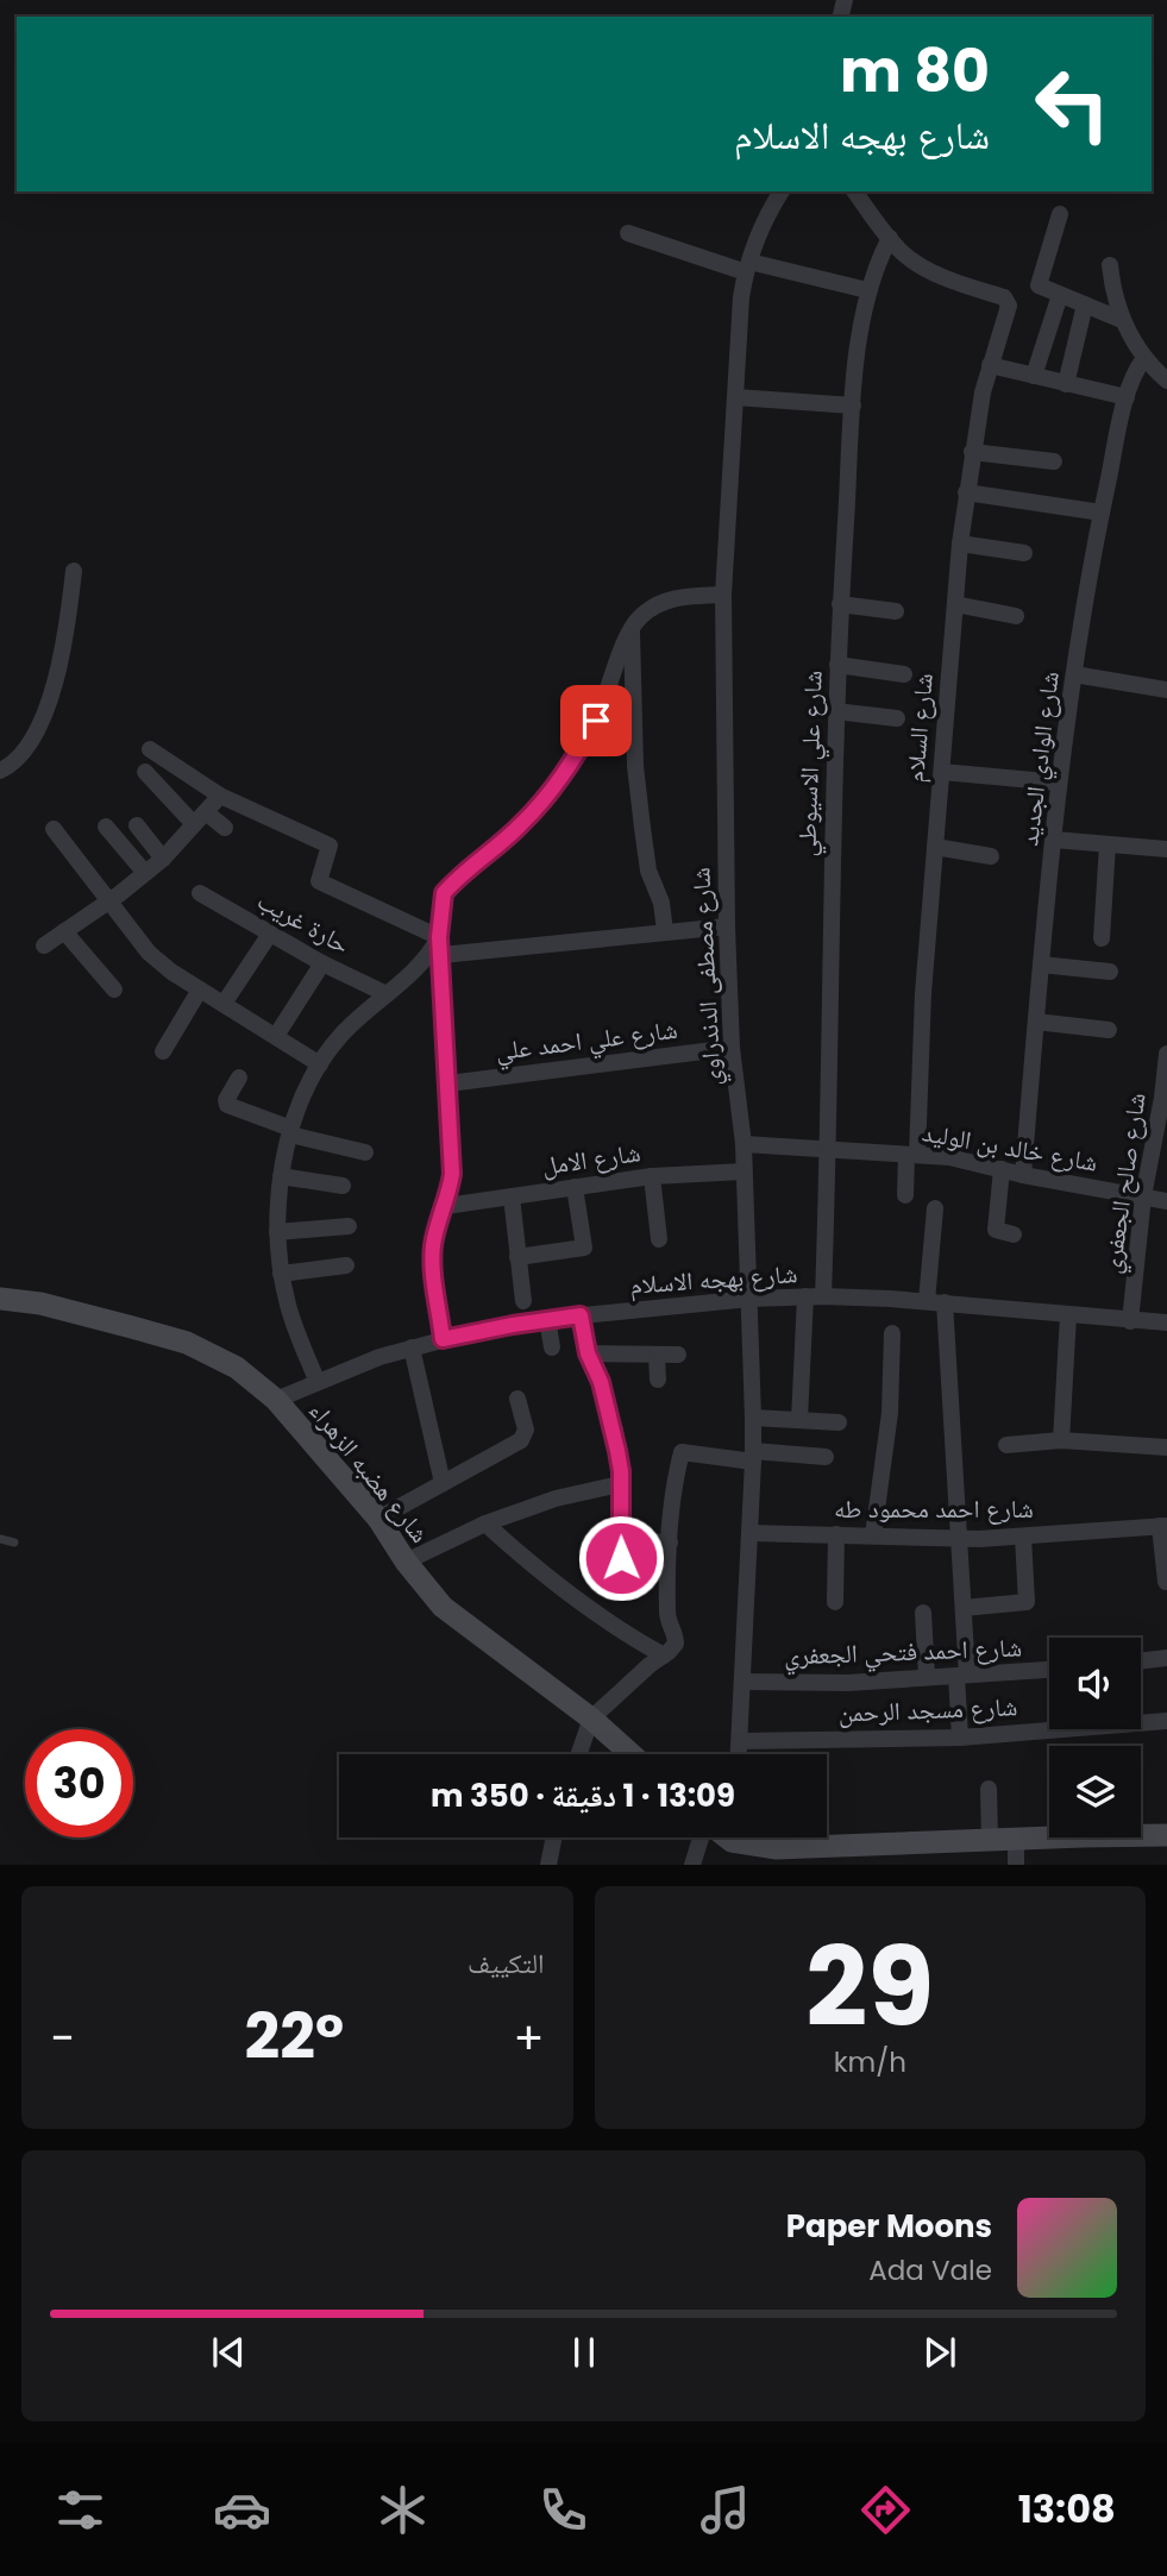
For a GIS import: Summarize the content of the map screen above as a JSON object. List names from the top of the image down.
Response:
{
  "streets": {
    "street": [
      "شارع السلام",
      "شارع الوادي الجديد",
      "شارع علي الاسيوطي",
      "حارة غريب",
      "شارع مصطفى الدندراوي",
      "شارع علي احمد علي",
      "شارع خالد بن الوليد",
      "شارع الامل",
      "شارع صالح الجعفري",
      "شارع بهجه الاسلام",
      "شارع هضبه الزهراء",
      "شارع احمد محمود طه",
      "شارع احمد فتحي الجعفري",
      "شارع مسجد الرحمن"
    ]
  },
  "crossings": [
    ["شارع السلام", "شارع علي الاسيوطي"],
    ["شارع السلام", "شارع خالد بن الوليد"],
    ["شارع الوادي الجديد", "شارع خالد بن الوليد"],
    ["شارع علي الاسيوطي", "شارع خالد بن الوليد"],
    ["شارع علي الاسيوطي", "شارع بهجه الاسلام"],
    ["شارع مصطفى الدندراوي", "شارع علي احمد علي"],
    ["شارع مصطفى الدندراوي", "شارع خالد بن الوليد"],
    ["شارع مصطفى الدندراوي", "شارع الامل"],
    ["شارع مصطفى الدندراوي", "شارع بهجه الاسلام"],
    ["شارع مصطفى الدندراوي", "شارع احمد محمود طه"],
    ["شارع مصطفى الدندراوي", "شارع احمد فتحي الجعفري"],
    ["شارع مصطفى الدندراوي", "شارع مسجد الرحمن"],
    ["شارع خالد بن الوليد", "شارع صالح الجعفري"],
    ["شارع صالح الجعفري", "شارع بهجه الاسلام"],
    ["شارع بهجه الاسلام", "شارع هضبه الزهراء"]
  ],
  "page": {
    "turn": ["80 m", "شارع بهجه الاسلام"],
    "limit": "30",
    "trip": "13:09 · 1 دقيقة · 350 m",
    "tile": [
      ["29", "km/h"],
      "التكييف"
    ],
    "heat": ["−", "22°", "+"],
    "song": ["Paper Moons", "Ada Vale"],
    "tabs": "13:08"
  }
}
